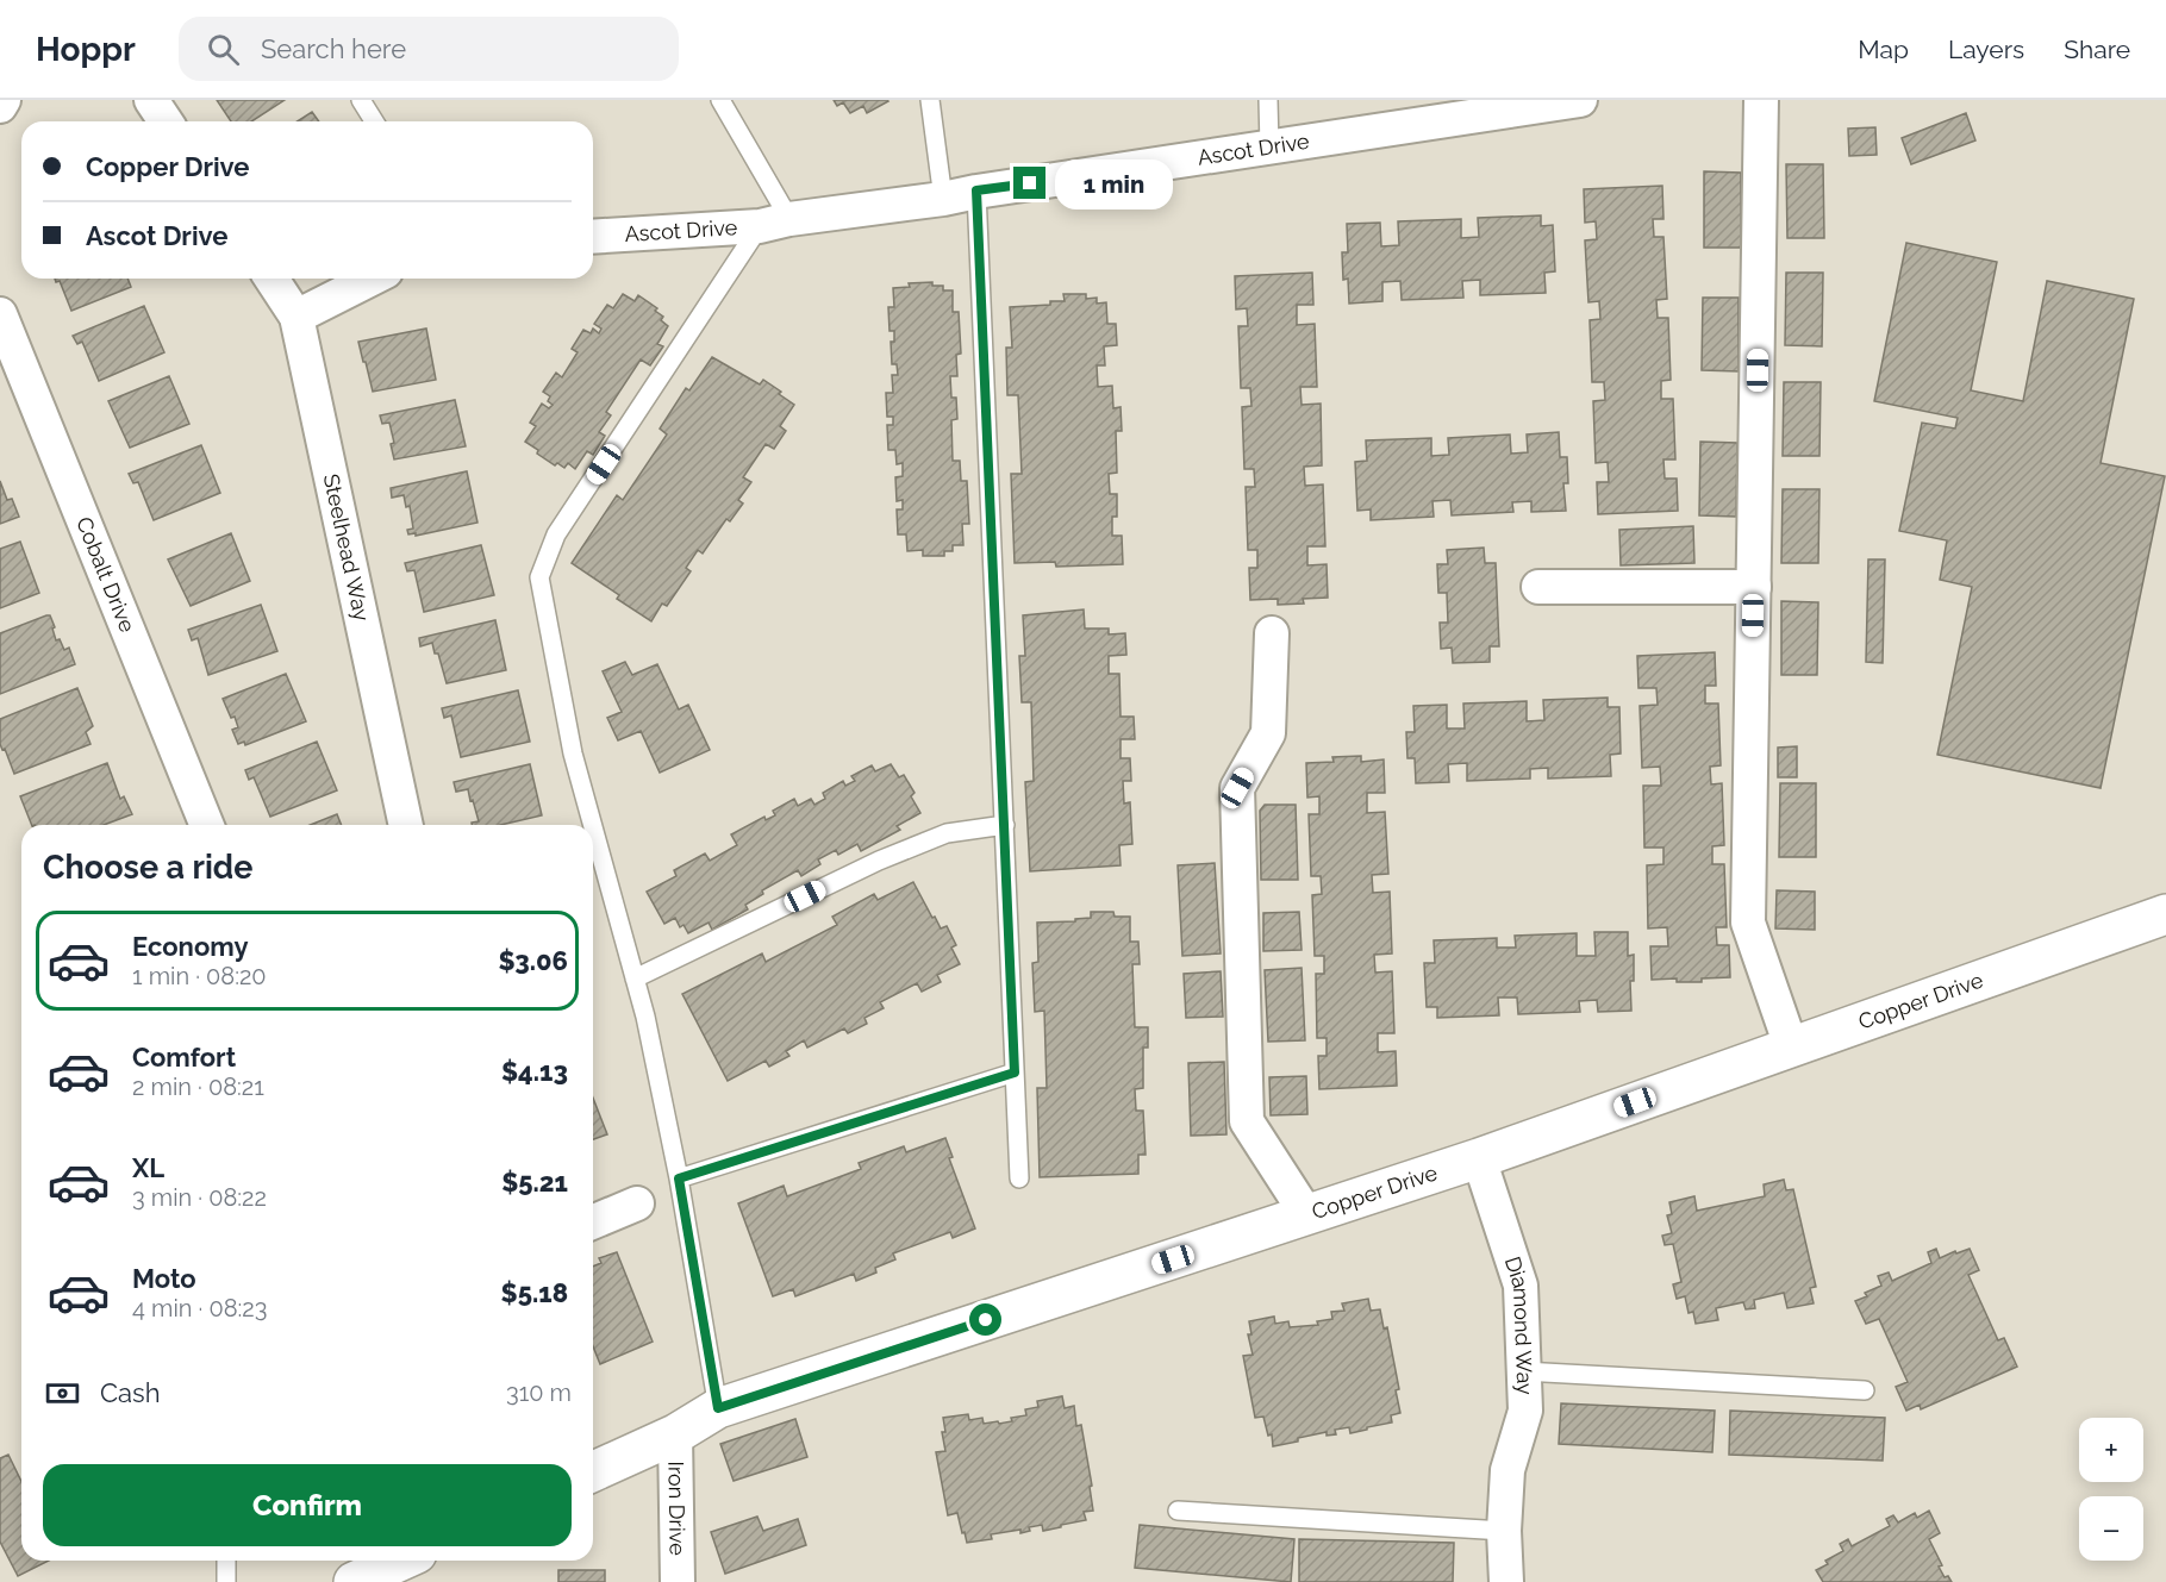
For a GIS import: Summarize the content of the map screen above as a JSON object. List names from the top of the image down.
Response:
{
  "streets": {
    "street": [
      "Ascot Drive",
      "Steelhead Way",
      "Cobalt Drive",
      "Copper Drive",
      "Diamond Way",
      "Iron Drive"
    ]
  },
  "crossings": [
    ["Copper Drive", "Diamond Way"],
    ["Copper Drive", "Iron Drive"]
  ],
  "page": {
    "header": "Hoppr",
    "search": "Search here",
    "nav": ["Map", "Layers", "Share"],
    "banner": ["Copper Drive", "Ascot Drive"],
    "bubble": "1 min",
    "heading": "Choose a ride",
    "list": [
      {
        "name": "Economy",
        "note": "1 min · 08:20",
        "value": "$3.06"
      },
      {
        "name": "Comfort",
        "note": "2 min · 08:21",
        "value": "$4.13"
      },
      {
        "name": "XL",
        "note": "3 min · 08:22",
        "value": "$5.21"
      },
      {
        "name": "Moto",
        "note": "4 min · 08:23",
        "value": "$5.18"
      }
    ],
    "pay": ["Cash", "310 m"],
    "map_buttons": ["+", "−"],
    "buttons": "Confirm"
  }
}
